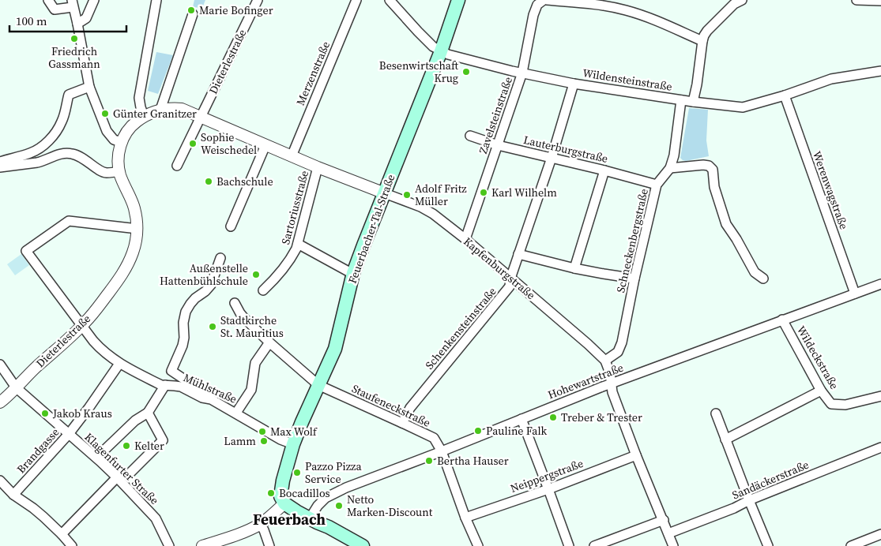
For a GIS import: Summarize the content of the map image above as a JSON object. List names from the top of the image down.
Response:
{
  "streets": {
    "main road": ["Feuerbacher-Tal-Straße"],
    "street": [
      "Dieterlestraße",
      "Merzenstraße",
      "Wildensteinstraße",
      "Zavelsteinstraße",
      "Lauterburgstraße",
      "Werenwagstraße",
      "Sartoriusstraße",
      "Schneckenbergstraße",
      "Kapfenburgstraße",
      "Schenkensteinstraße",
      "Wildeckstraße",
      "Hohewartstraße",
      "Mühlstraße",
      "Staufeneckstraße",
      "Brandgasse",
      "Klagenfurter Straße",
      "Neippergstraße",
      "Sandäckerstraße"
    ]
  },
  "crossings": [
    ["Dieterlestraße", "Kapfenburgstraße"],
    ["Dieterlestraße", "Mühlstraße"],
    ["Dieterlestraße", "Klagenfurter Straße"],
    ["Merzenstraße", "Kapfenburgstraße"],
    ["Wildensteinstraße", "Zavelsteinstraße"],
    ["Wildensteinstraße", "Werenwagstraße"],
    ["Wildensteinstraße", "Feuerbacher-Tal-Straße"],
    ["Wildensteinstraße", "Schneckenbergstraße"],
    ["Wildensteinstraße", "Schenkensteinstraße"],
    ["Zavelsteinstraße", "Lauterburgstraße"],
    ["Zavelsteinstraße", "Kapfenburgstraße"],
    ["Lauterburgstraße", "Schneckenbergstraße"],
    ["Lauterburgstraße", "Schenkensteinstraße"],
    ["Werenwagstraße", "Hohewartstraße"],
    ["Sartoriusstraße", "Kapfenburgstraße"],
    ["Feuerbacher-Tal-Straße", "Kapfenburgstraße"],
    ["Feuerbacher-Tal-Straße", "Mühlstraße"],
    ["Feuerbacher-Tal-Straße", "Staufeneckstraße"],
    ["Schneckenbergstraße", "Kapfenburgstraße"],
    ["Kapfenburgstraße", "Schenkensteinstraße"],
    ["Schenkensteinstraße", "Staufeneckstraße"],
    ["Wildeckstraße", "Hohewartstraße"],
    ["Hohewartstraße", "Staufeneckstraße"],
    ["Mühlstraße", "Brandgasse"],
    ["Staufeneckstraße", "Neippergstraße"],
    ["Brandgasse", "Klagenfurter Straße"]
  ],
  "districts": ["Feuerbach"],
  "places": [
    "Marie Bofinger",
    "Friedrich Gassmann",
    "Besenwirtschaft Krug",
    "Günter Granitzer",
    "Sophie Weischedel",
    "Bachschule",
    "Karl Wilhelm",
    "Adolf Fritz Müller",
    "Außenstelle Hattenbühlschule",
    "Stadtkirche St. Mauritius",
    "Jakob Kraus",
    "Treber & Trester",
    "Pauline Falk",
    "Max Wolf",
    "Lamm",
    "Kelter",
    "Bertha Hauser",
    "Pazzo Pizza Service",
    "Bocadillos",
    "Netto Marken-Discount"
  ],
  "scale_bar": "100 m"
}
